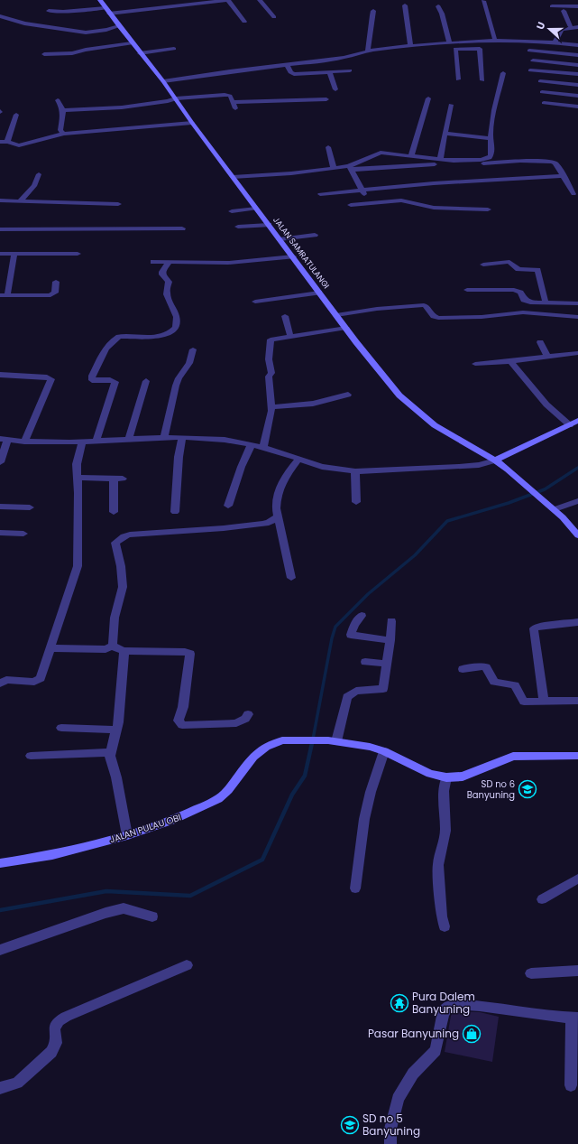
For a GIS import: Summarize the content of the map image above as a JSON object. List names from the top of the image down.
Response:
{
  "streets": {
    "main road": ["JALAN SAMRATULANGI", "JALAN PULAU OBI"]
  },
  "places": {
    "school or university": ["SD no 6 Banyuning", "SD no 5 Banyuning"],
    "temple": ["Pura Dalem Banyuning"],
    "shop": ["Pasar Banyuning"]
  },
  "north": "left"
}
